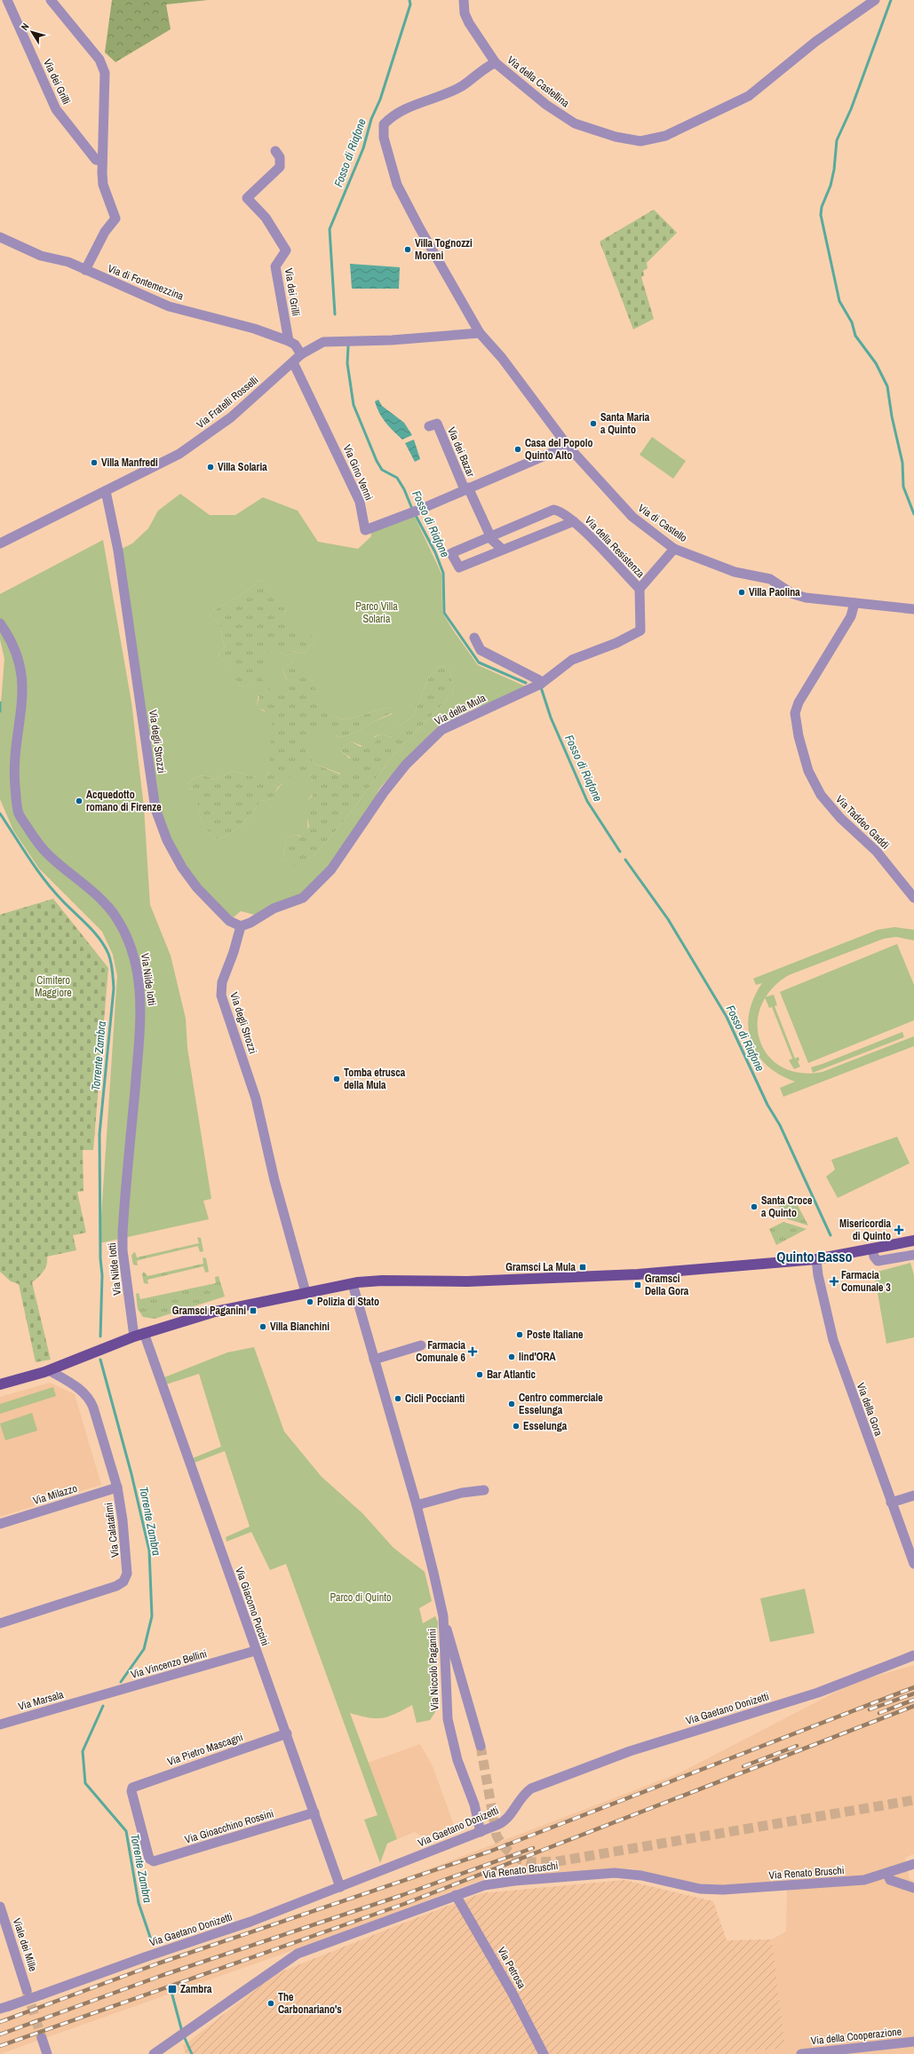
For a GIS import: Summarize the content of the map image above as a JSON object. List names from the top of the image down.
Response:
{
  "streets": {
    "street": [
      "Via dei Grilli",
      "Via della Castellina",
      "Via di Fontemezzina",
      "Via Fratelli Rosselli",
      "Via dei Bazar",
      "Via Gino Venni",
      "Via di Castello",
      "Via della Resistenza",
      "Via della Mula",
      "Via degli Strozzi",
      "Via Taddeo Gaddi",
      "Via Nilde Iotti",
      "Via della Gora",
      "Via Milazzo",
      "Via Calatafimi",
      "Via Giacomo Puccini",
      "Via Vincenzo Bellini",
      "Via Niccolò Paganini",
      "Via Marsala",
      "Via Gaetano Donizetti",
      "Via Pietro Mascagni",
      "Via Gioacchino Rossini",
      "Via Renato Bruschi",
      "Viale dei Mille",
      "Via Petrosa",
      "Via della Cooperazione"
    ]
  },
  "crossings": [
    ["Via dei Grilli", "Via di Fontemezzina"],
    ["Via della Castellina", "Via Fratelli Rosselli"],
    ["Via della Castellina", "Via di Castello"],
    ["Via di Fontemezzina", "Via Fratelli Rosselli"],
    ["Via Fratelli Rosselli", "Via Gino Venni"],
    ["Via Fratelli Rosselli", "Via degli Strozzi"],
    ["Via dei Bazar", "Via Gino Venni"],
    ["Via dei Bazar", "Via della Resistenza"],
    ["Via Gino Venni", "Via di Castello"],
    ["Via di Castello", "Via Taddeo Gaddi"],
    ["Via della Resistenza", "Via della Mula"],
    ["Via della Mula", "Via degli Strozzi"],
    ["Via Nilde Iotti", "Via Giacomo Puccini"],
    ["Via Milazzo", "Via Calatafimi"],
    ["Via Giacomo Puccini", "Via Vincenzo Bellini"],
    ["Via Giacomo Puccini", "Via Gaetano Donizetti"],
    ["Via Giacomo Puccini", "Via Pietro Mascagni"],
    ["Via Giacomo Puccini", "Via Gioacchino Rossini"],
    ["Via Vincenzo Bellini", "Via Marsala"],
    ["Via Niccolò Paganini", "Via Gaetano Donizetti"],
    ["Via Pietro Mascagni", "Via Gioacchino Rossini"],
    ["Via Renato Bruschi", "Via Petrosa"]
  ],
  "districts": ["Quinto Basso"],
  "water": ["Fosso di Riafone", "Torrente Zambra"],
  "parks": ["Parco Villa Solaria", "Cimitero Maggiore", "Parco di Quinto"],
  "places": {
    "other": [
      "Villa Tognozzi Moreni",
      "Santa Maria a Quinto",
      "Casa del Popolo Quinto Alto",
      "Villa Manfredi",
      "Villa Solaria",
      "Villa Paolina",
      "Acquedotto romano di Firenze",
      "Tomba etrusca della Mula",
      "Santa Croce a Quinto",
      "Polizia di Stato",
      "Villa Bianchini",
      "Poste Italiane",
      "lind'ORA",
      "Bar Atlantic",
      "Cicli Poccianti",
      "Centro commerciale Esselunga",
      "Esselunga",
      "The Carbonariano's"
    ],
    "health": ["Misericordia di Quinto", "Farmacia Comunale 3", "Farmacia Comunale 6"],
    "transit": [
      "Gramsci La Mula",
      "Gramsci Della Gora",
      "Gramsci Paganini",
      "Zambra"
    ]
  },
  "north": "top left"
}
